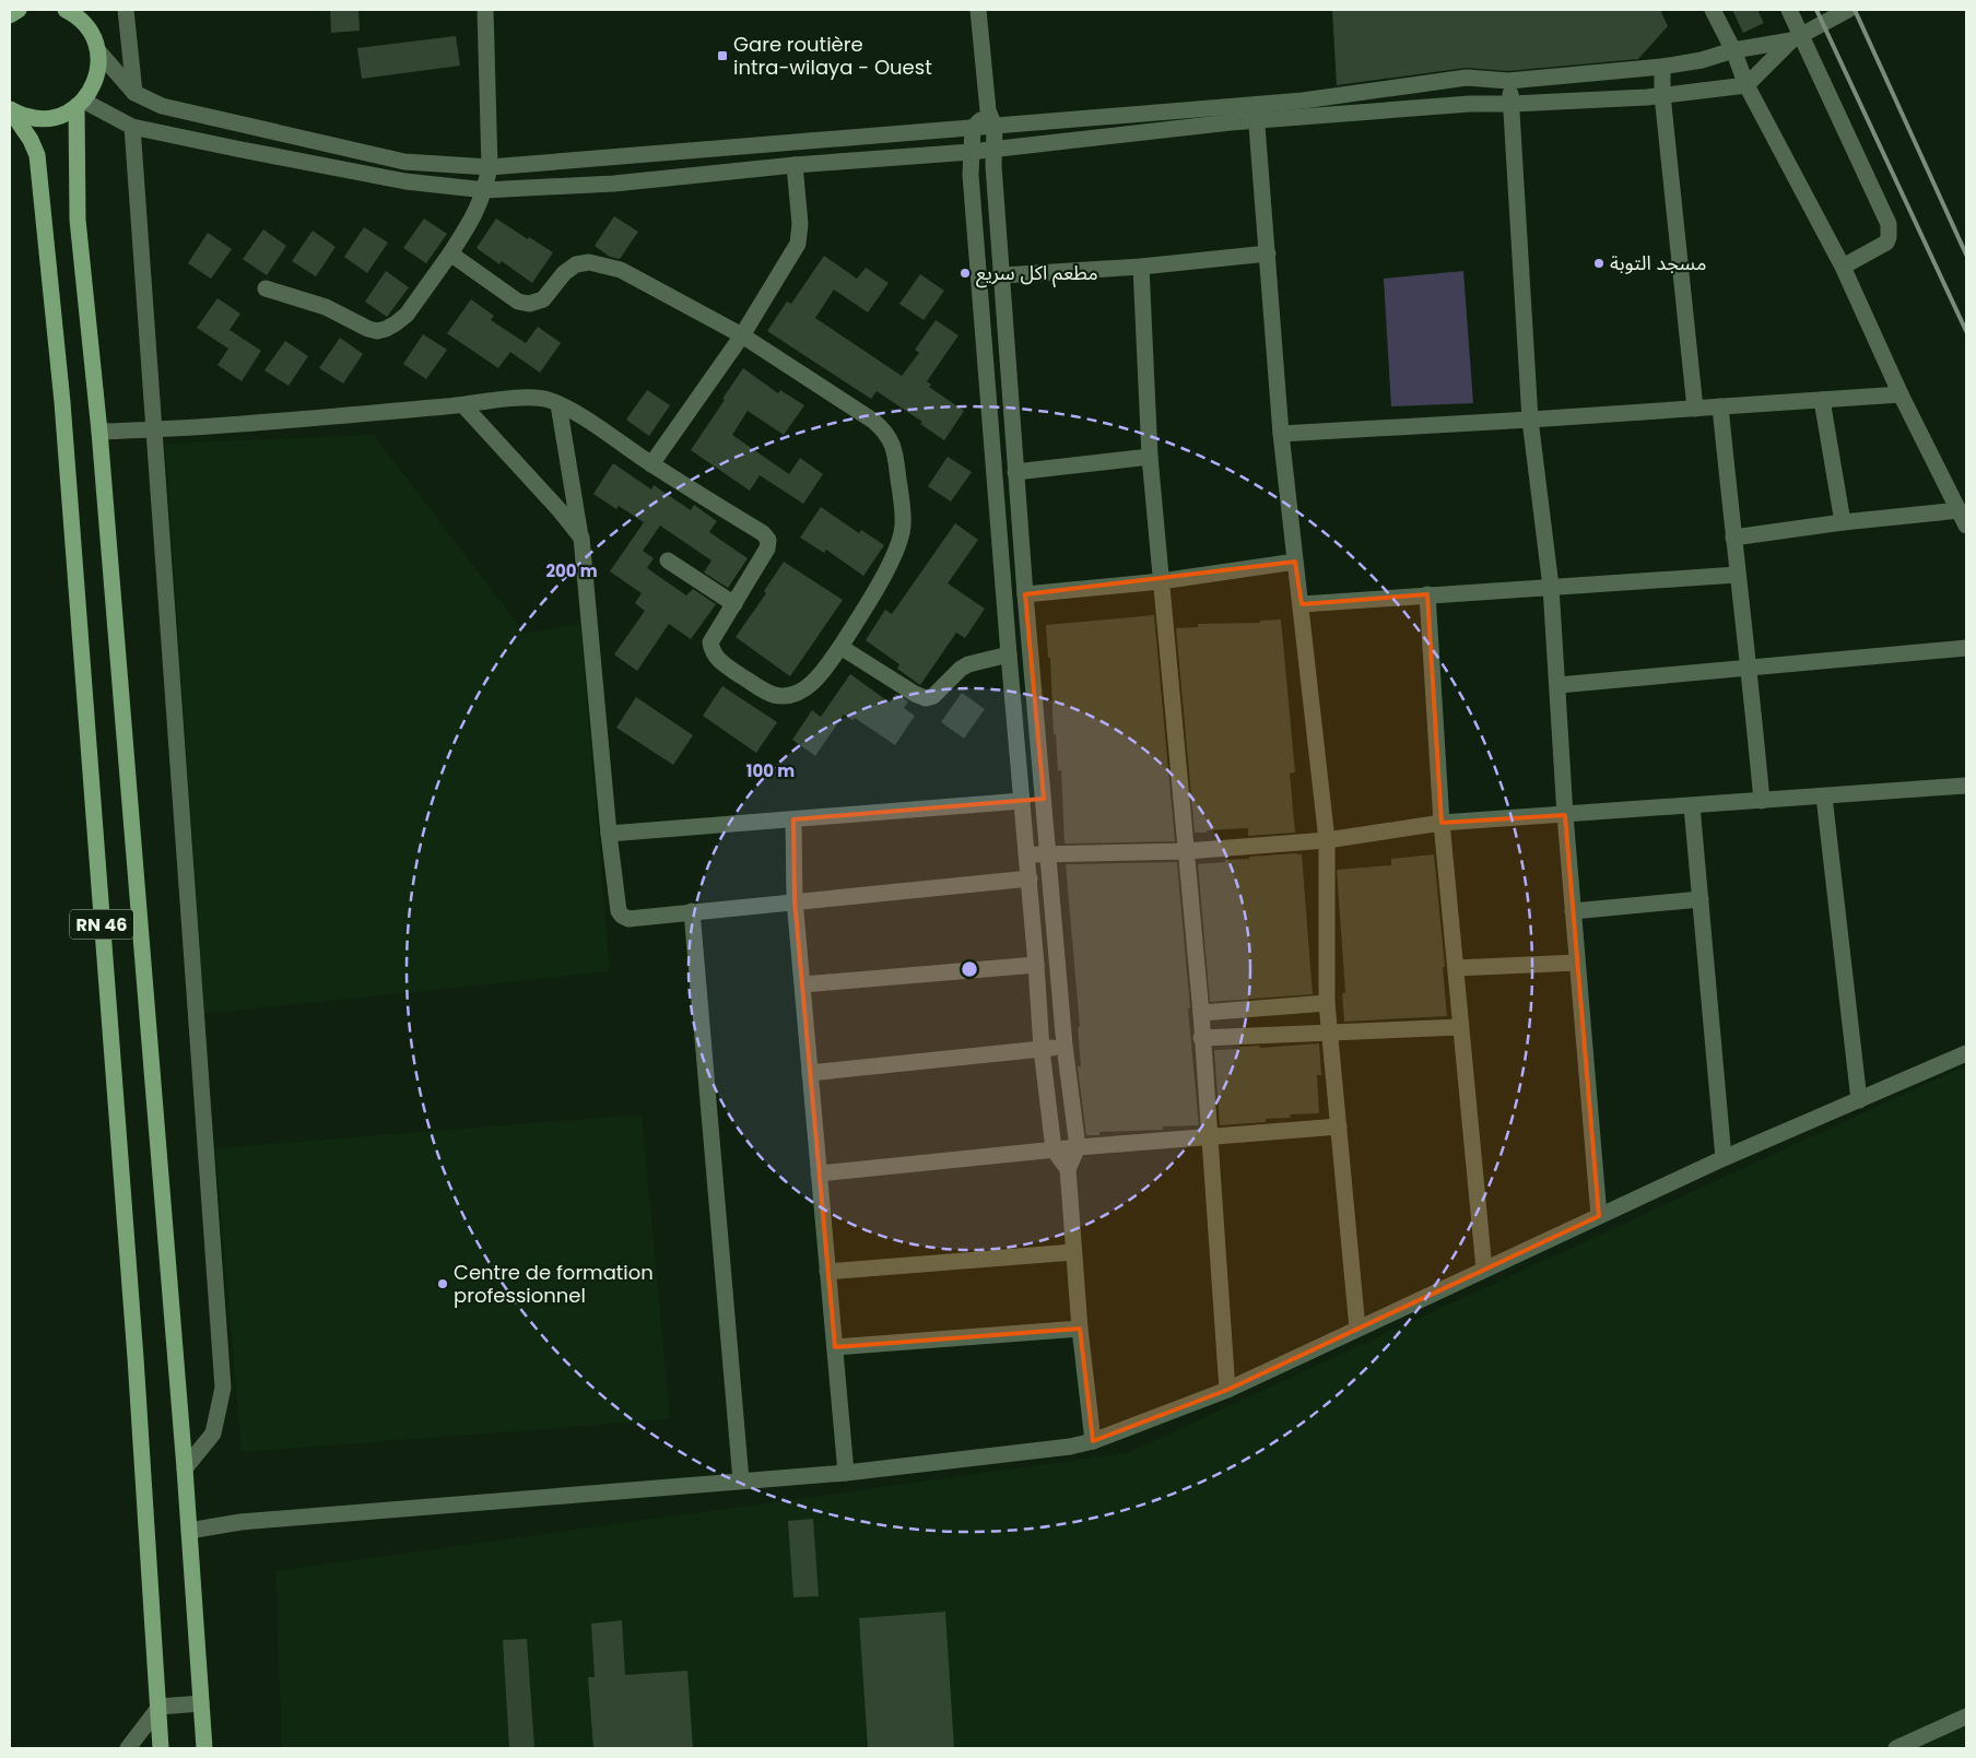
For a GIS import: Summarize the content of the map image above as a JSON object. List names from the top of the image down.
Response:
{
  "streets": {
    "main road": ["RN 46"]
  },
  "places": {
    "transit": ["Gare routière intra-wilaya - Ouest"],
    "other": ["مسجد التوبة", "مطعم اكل سريع", "Centre de formation professionnel"]
  },
  "rings": ["200 m", "100 m"]
}
